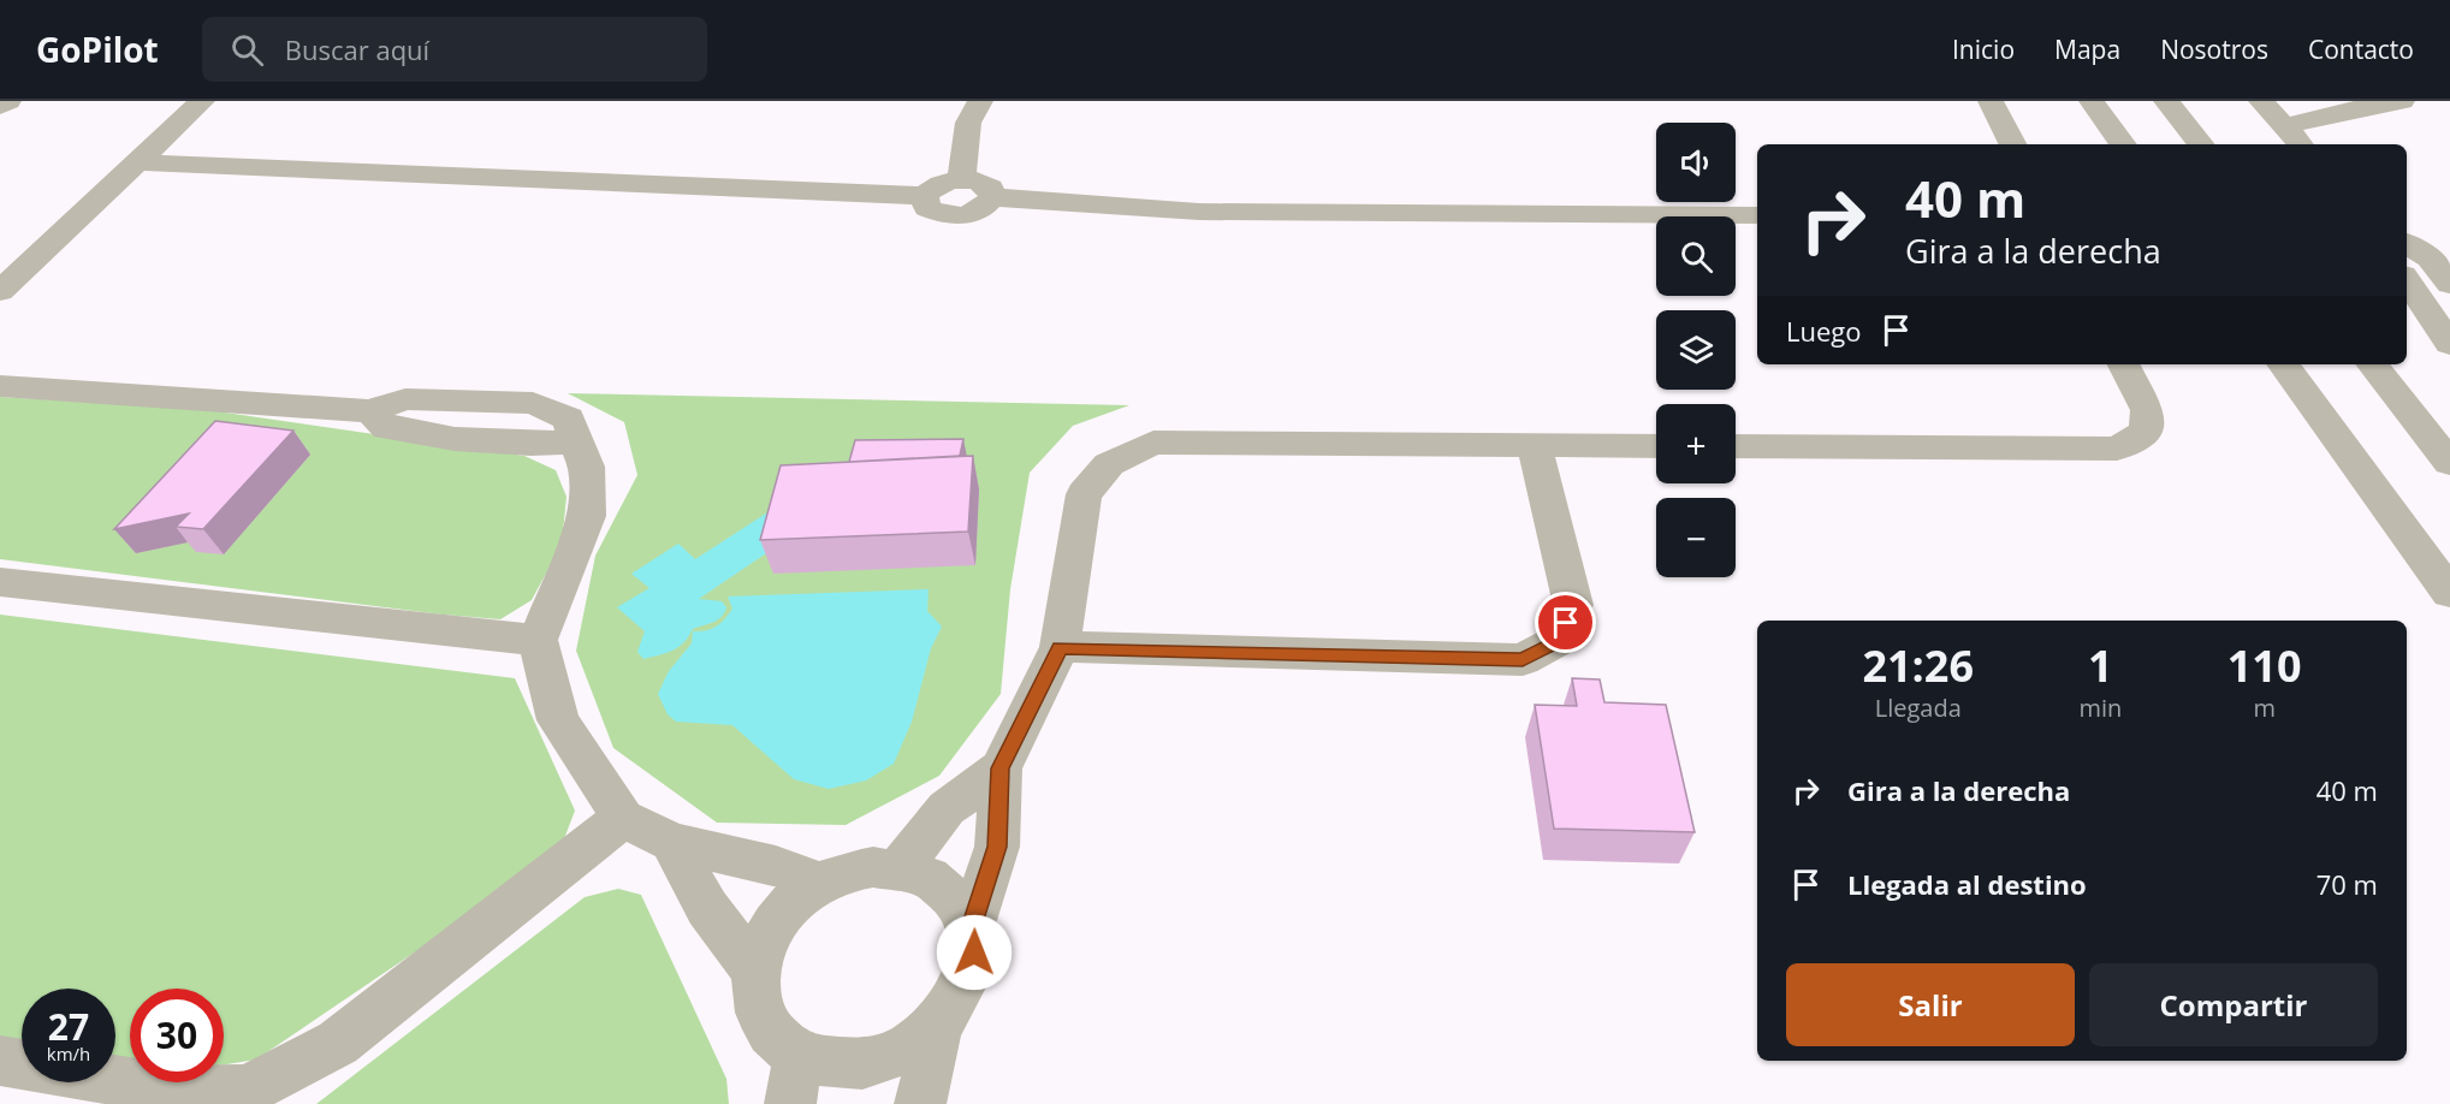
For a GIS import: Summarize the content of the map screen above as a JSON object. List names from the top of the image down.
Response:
{
  "page": {
    "header": "GoPilot",
    "search": "Buscar aquí",
    "nav": [
      "Inicio",
      "Mapa",
      "Nosotros",
      "Contacto"
    ],
    "map_buttons": ["+", "−"],
    "turn": ["40 m", "Gira a la derecha"],
    "then": "Luego",
    "eta": [
      "21:26",
      "Llegada",
      "1",
      "min",
      "110",
      "m"
    ],
    "list": [
      {
        "name": "Gira a la derecha",
        "value": "40 m"
      },
      {
        "name": "Llegada al destino",
        "value": "70 m"
      }
    ],
    "buttons": ["Salir", "Compartir"],
    "speed": "27 km/h",
    "limit": "30"
  }
}
